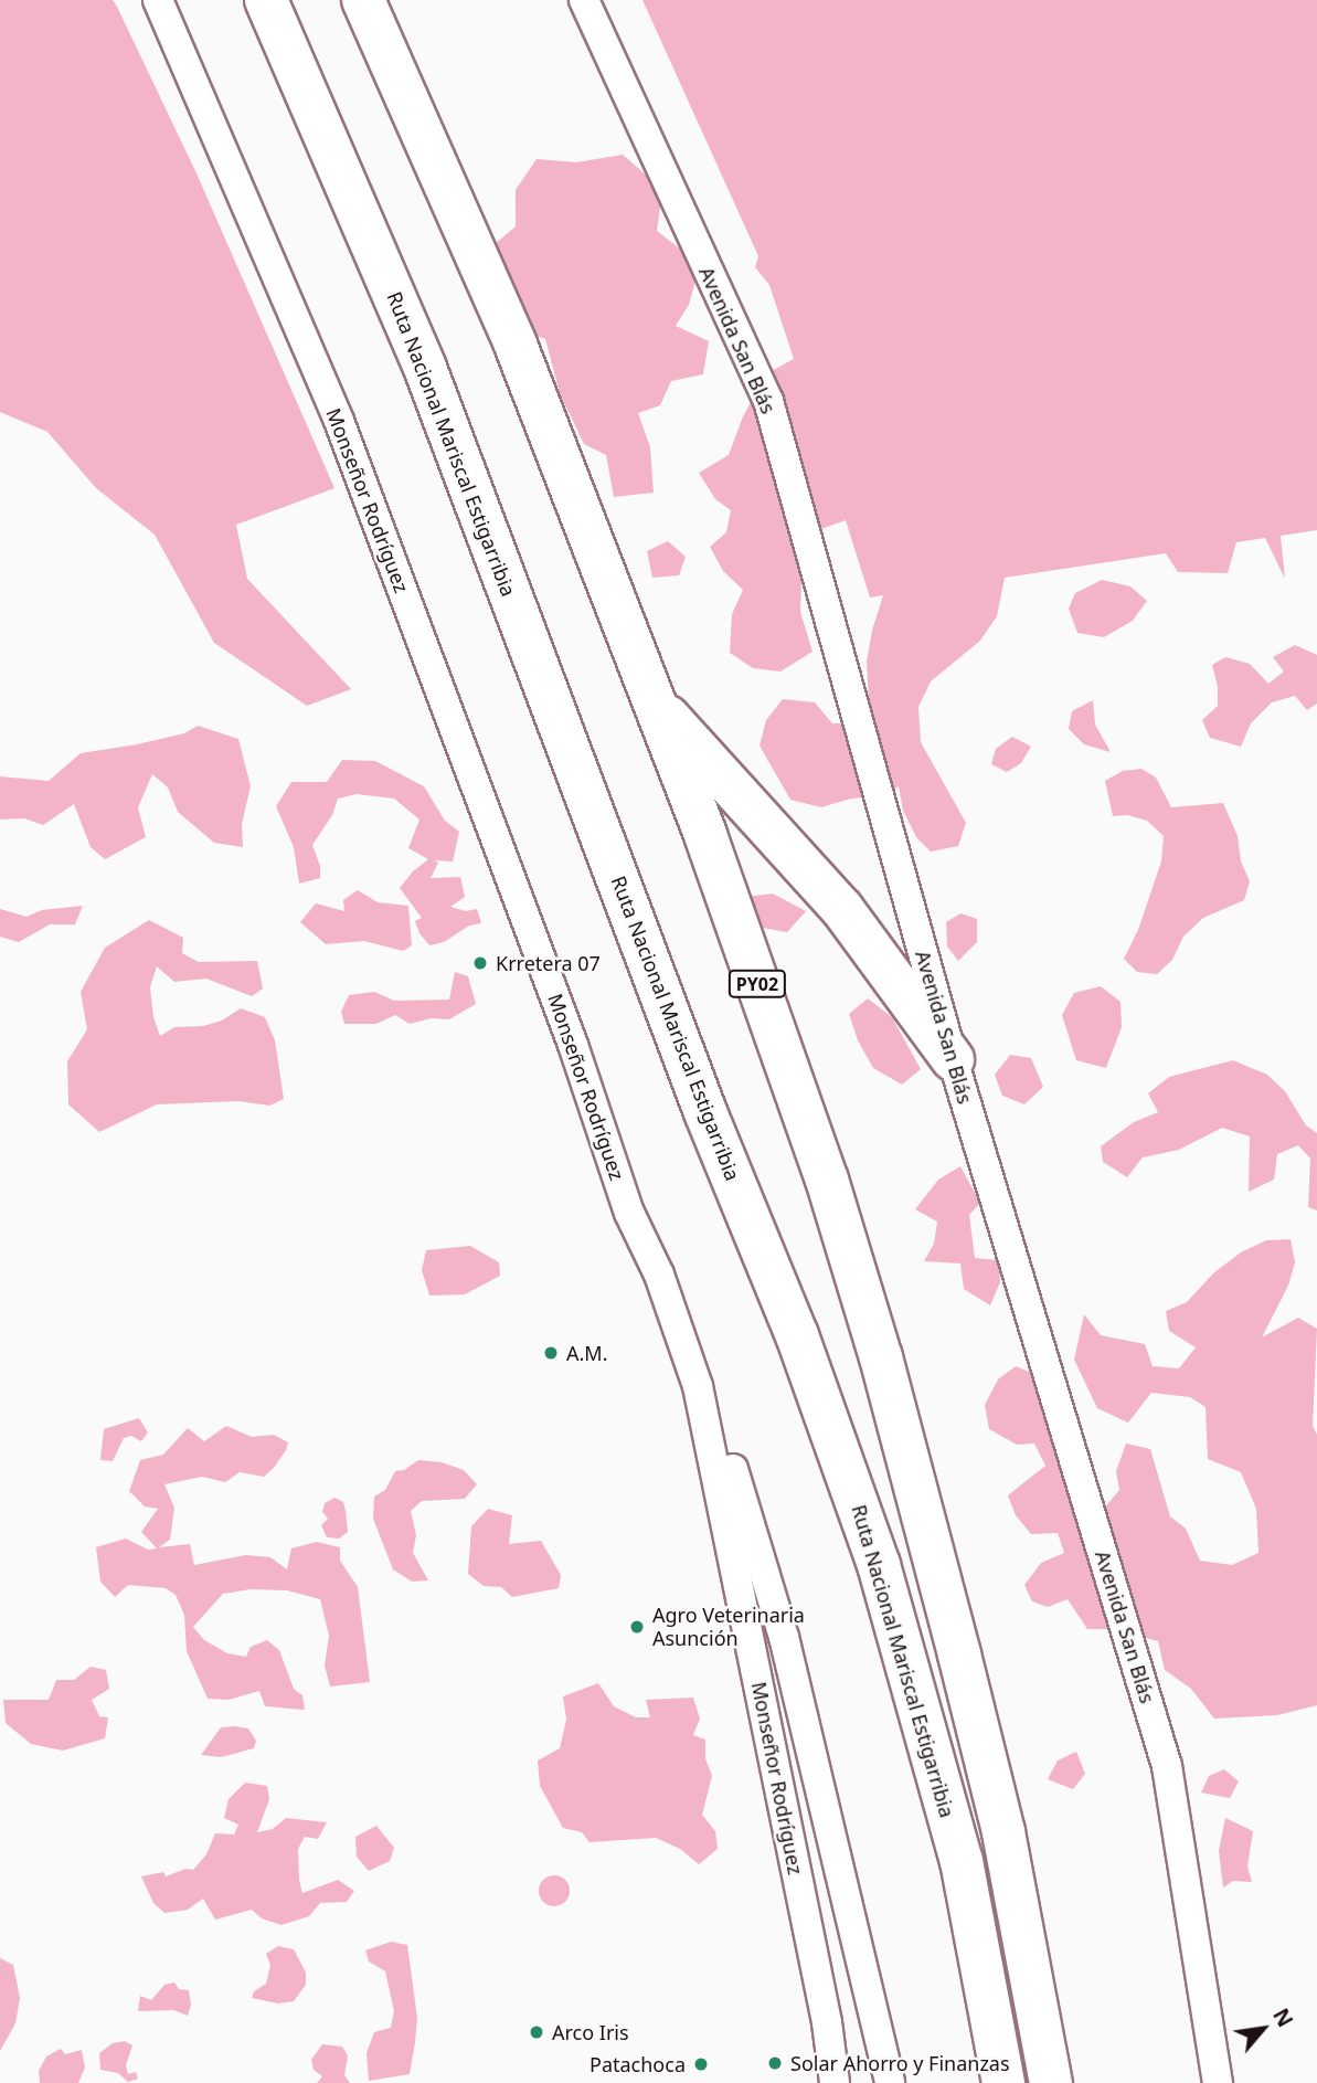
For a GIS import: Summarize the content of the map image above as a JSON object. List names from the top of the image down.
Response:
{
  "streets": {
    "highway": ["Ruta Nacional Mariscal Estigarribia", "PY02"],
    "street": ["Avenida San Blás", "Monseñor Rodríguez"]
  },
  "places": [
    "Krretera 07",
    "A.M.",
    "Agro Veterinaria Asunción",
    "Arco Iris",
    "Solar Ahorro y Finanzas",
    "Patachoca"
  ],
  "north": "top right"
}
